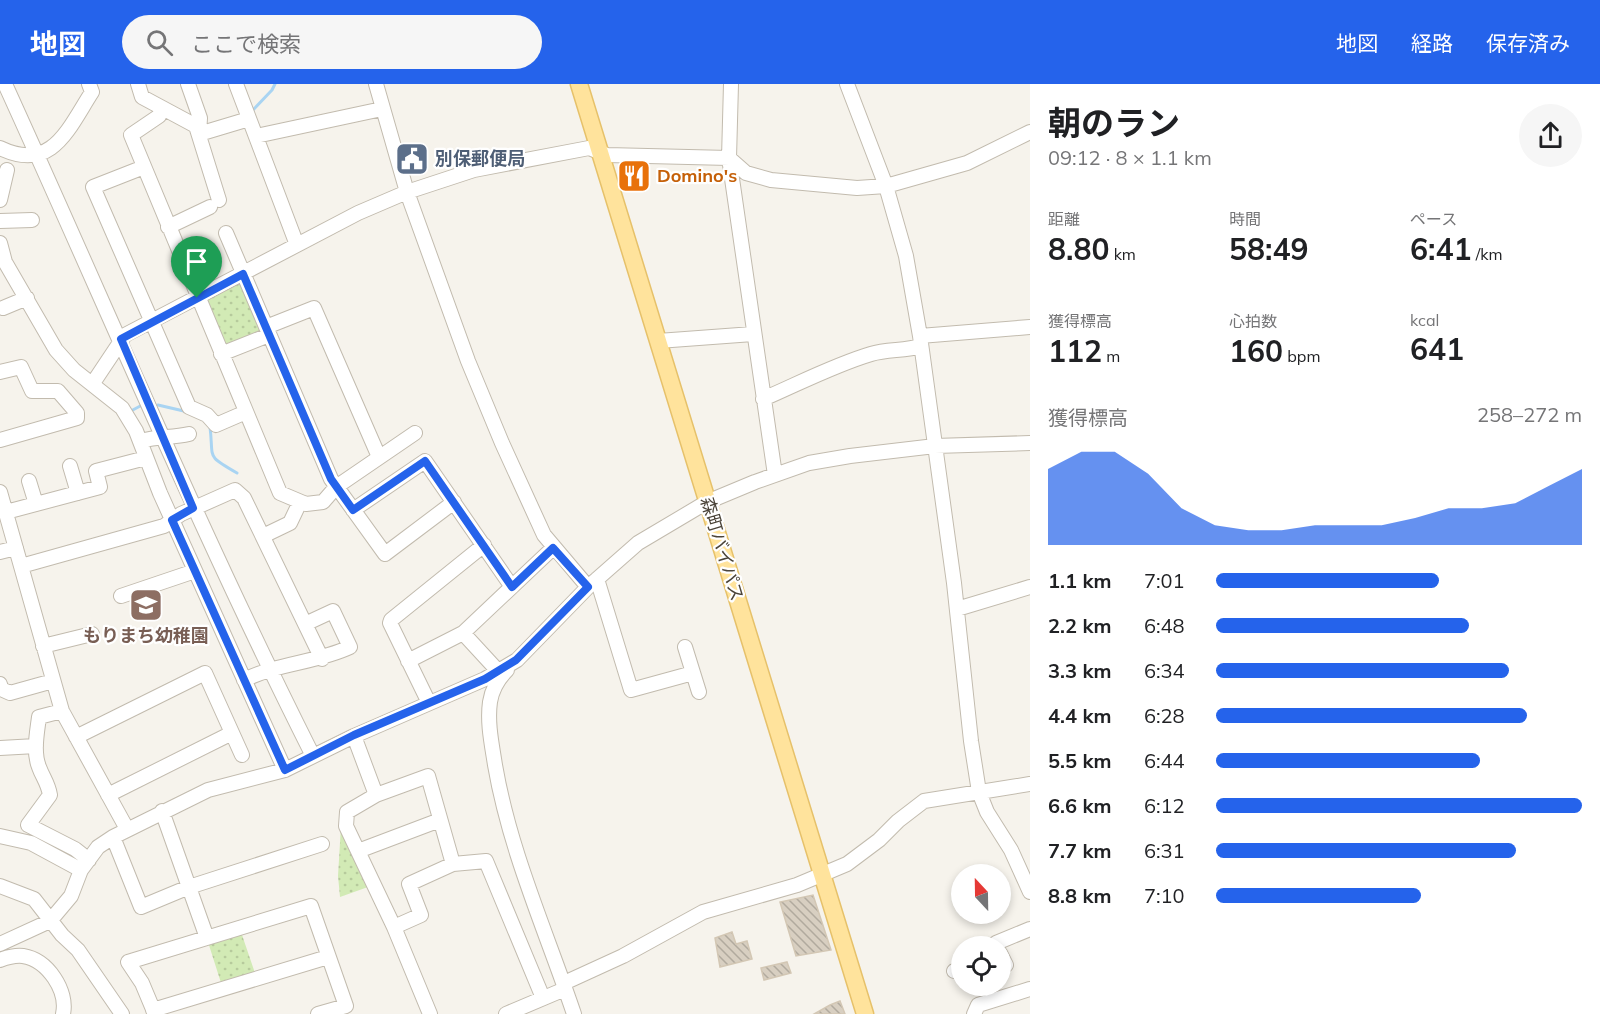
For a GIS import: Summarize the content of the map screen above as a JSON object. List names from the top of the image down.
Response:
{
  "streets": {
    "main road": ["森町バイパス"]
  },
  "places": {
    "public building": ["別保郵便局"],
    "restaurant": ["Domino's"],
    "school or university": ["もりまち幼稚園"]
  },
  "north": "top",
  "page": {
    "header": "地図",
    "search": "ここで検索",
    "nav": ["地図", "経路", "保存済み"],
    "heading": ["朝のラン", "09:12 · 8 × 1.1 km"],
    "stats": [
      ["距離", "8.80 km"],
      ["時間", "58:49"],
      ["ペース", "6:41 /km"],
      ["獲得標高", "112 m"],
      ["心拍数", "160 bpm"],
      ["kcal", "641"]
    ],
    "chart": ["獲得標高", "258–272 m"],
    "list": [
      {
        "name": "1.1 km",
        "note": "7:01"
      },
      {
        "name": "2.2 km",
        "note": "6:48"
      },
      {
        "name": "3.3 km",
        "note": "6:34"
      },
      {
        "name": "4.4 km",
        "note": "6:28"
      },
      {
        "name": "5.5 km",
        "note": "6:44"
      },
      {
        "name": "6.6 km",
        "note": "6:12"
      },
      {
        "name": "7.7 km",
        "note": "6:31"
      },
      {
        "name": "8.8 km",
        "note": "7:10"
      }
    ]
  }
}
